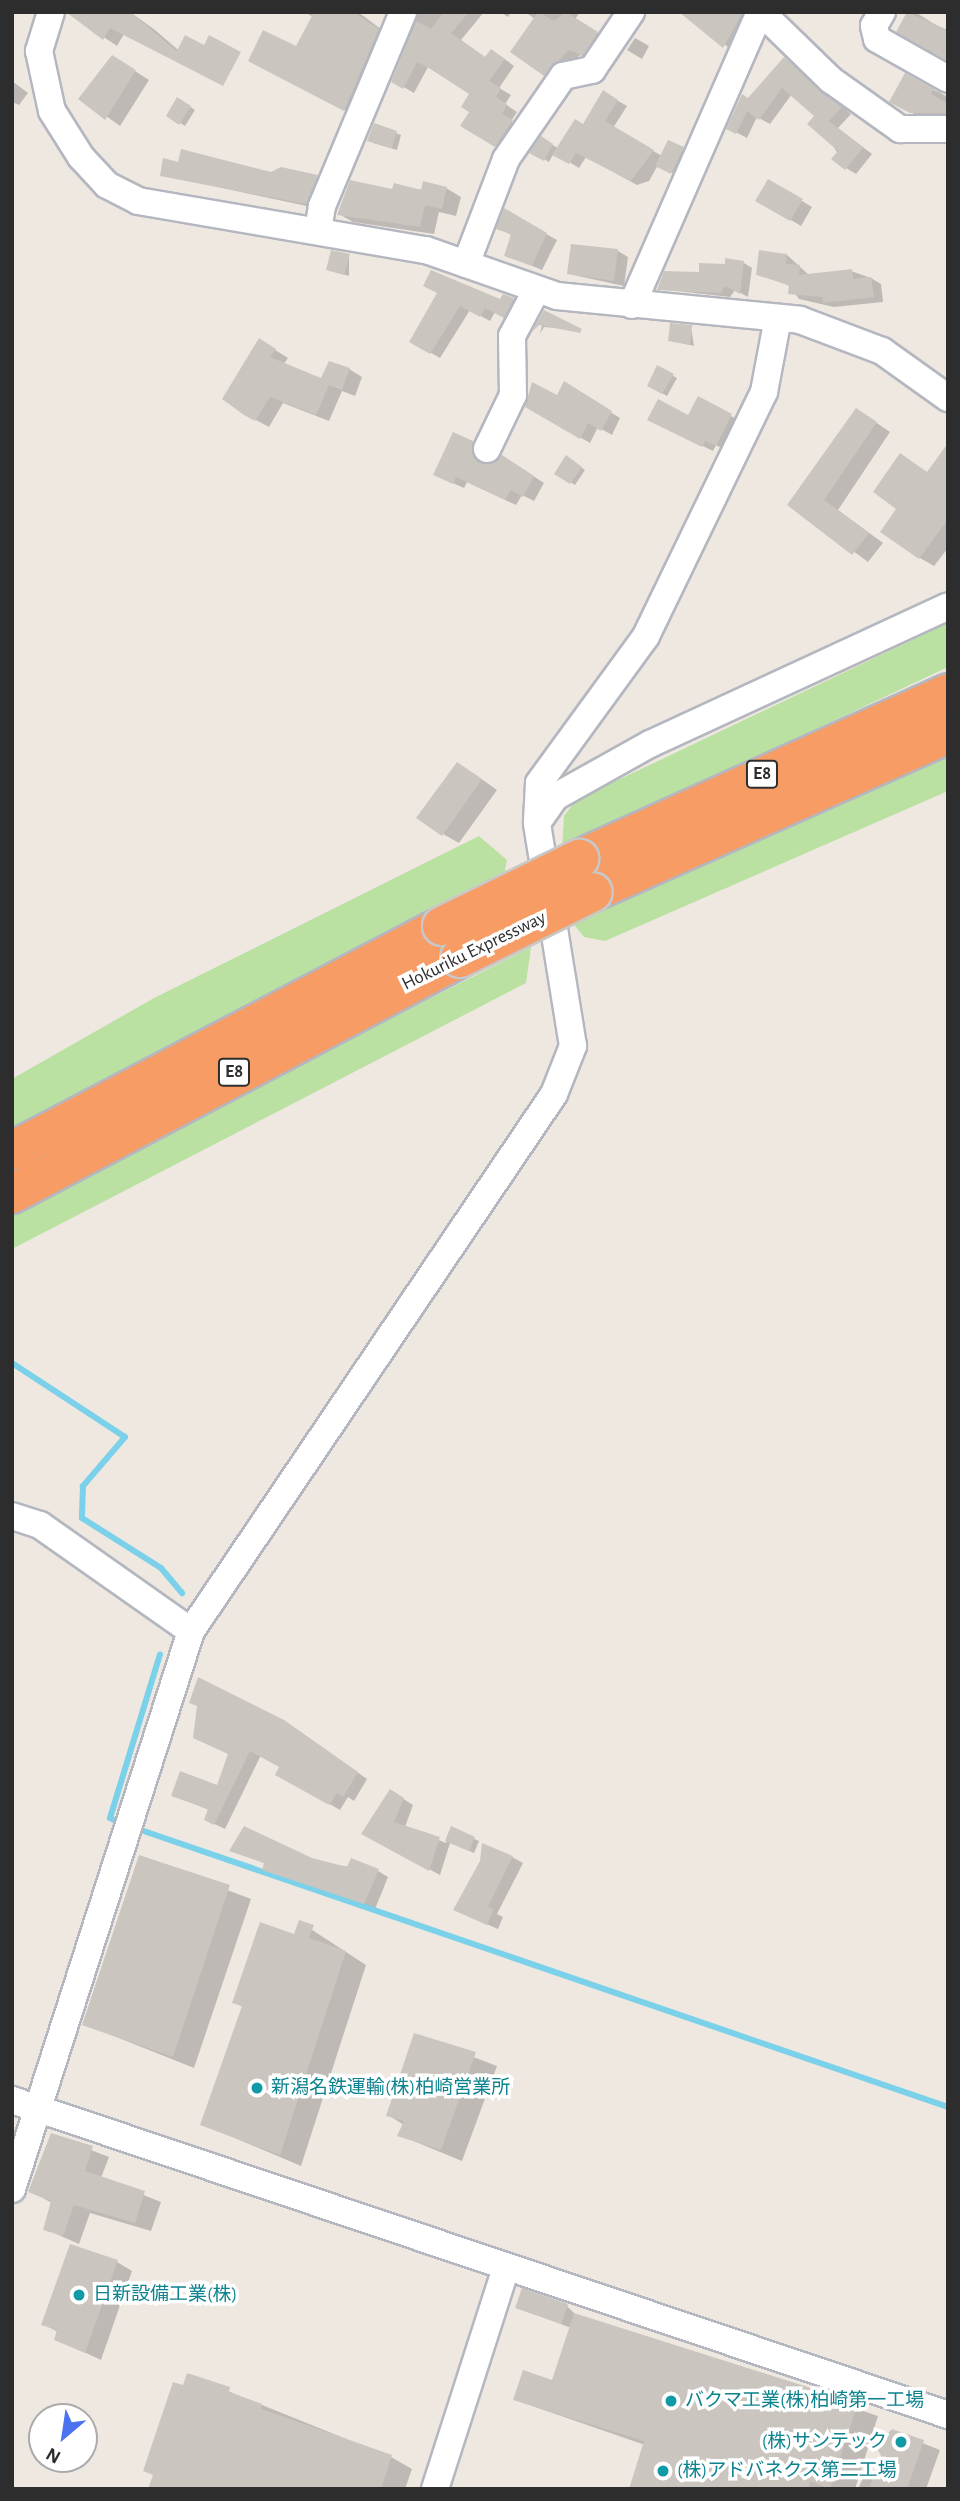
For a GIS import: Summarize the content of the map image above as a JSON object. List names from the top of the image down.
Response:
{
  "streets": {
    "highway": ["E8", "Hokuriku Expressway"]
  },
  "places": [
    "新潟名鉄運輸(株)柏崎営業所",
    "日新設備工業(株)",
    "バクマ工業(株)柏崎第一工場",
    "(株)サンテック",
    "(株)アドバネクス第二工場"
  ],
  "north": "bottom left"
}
